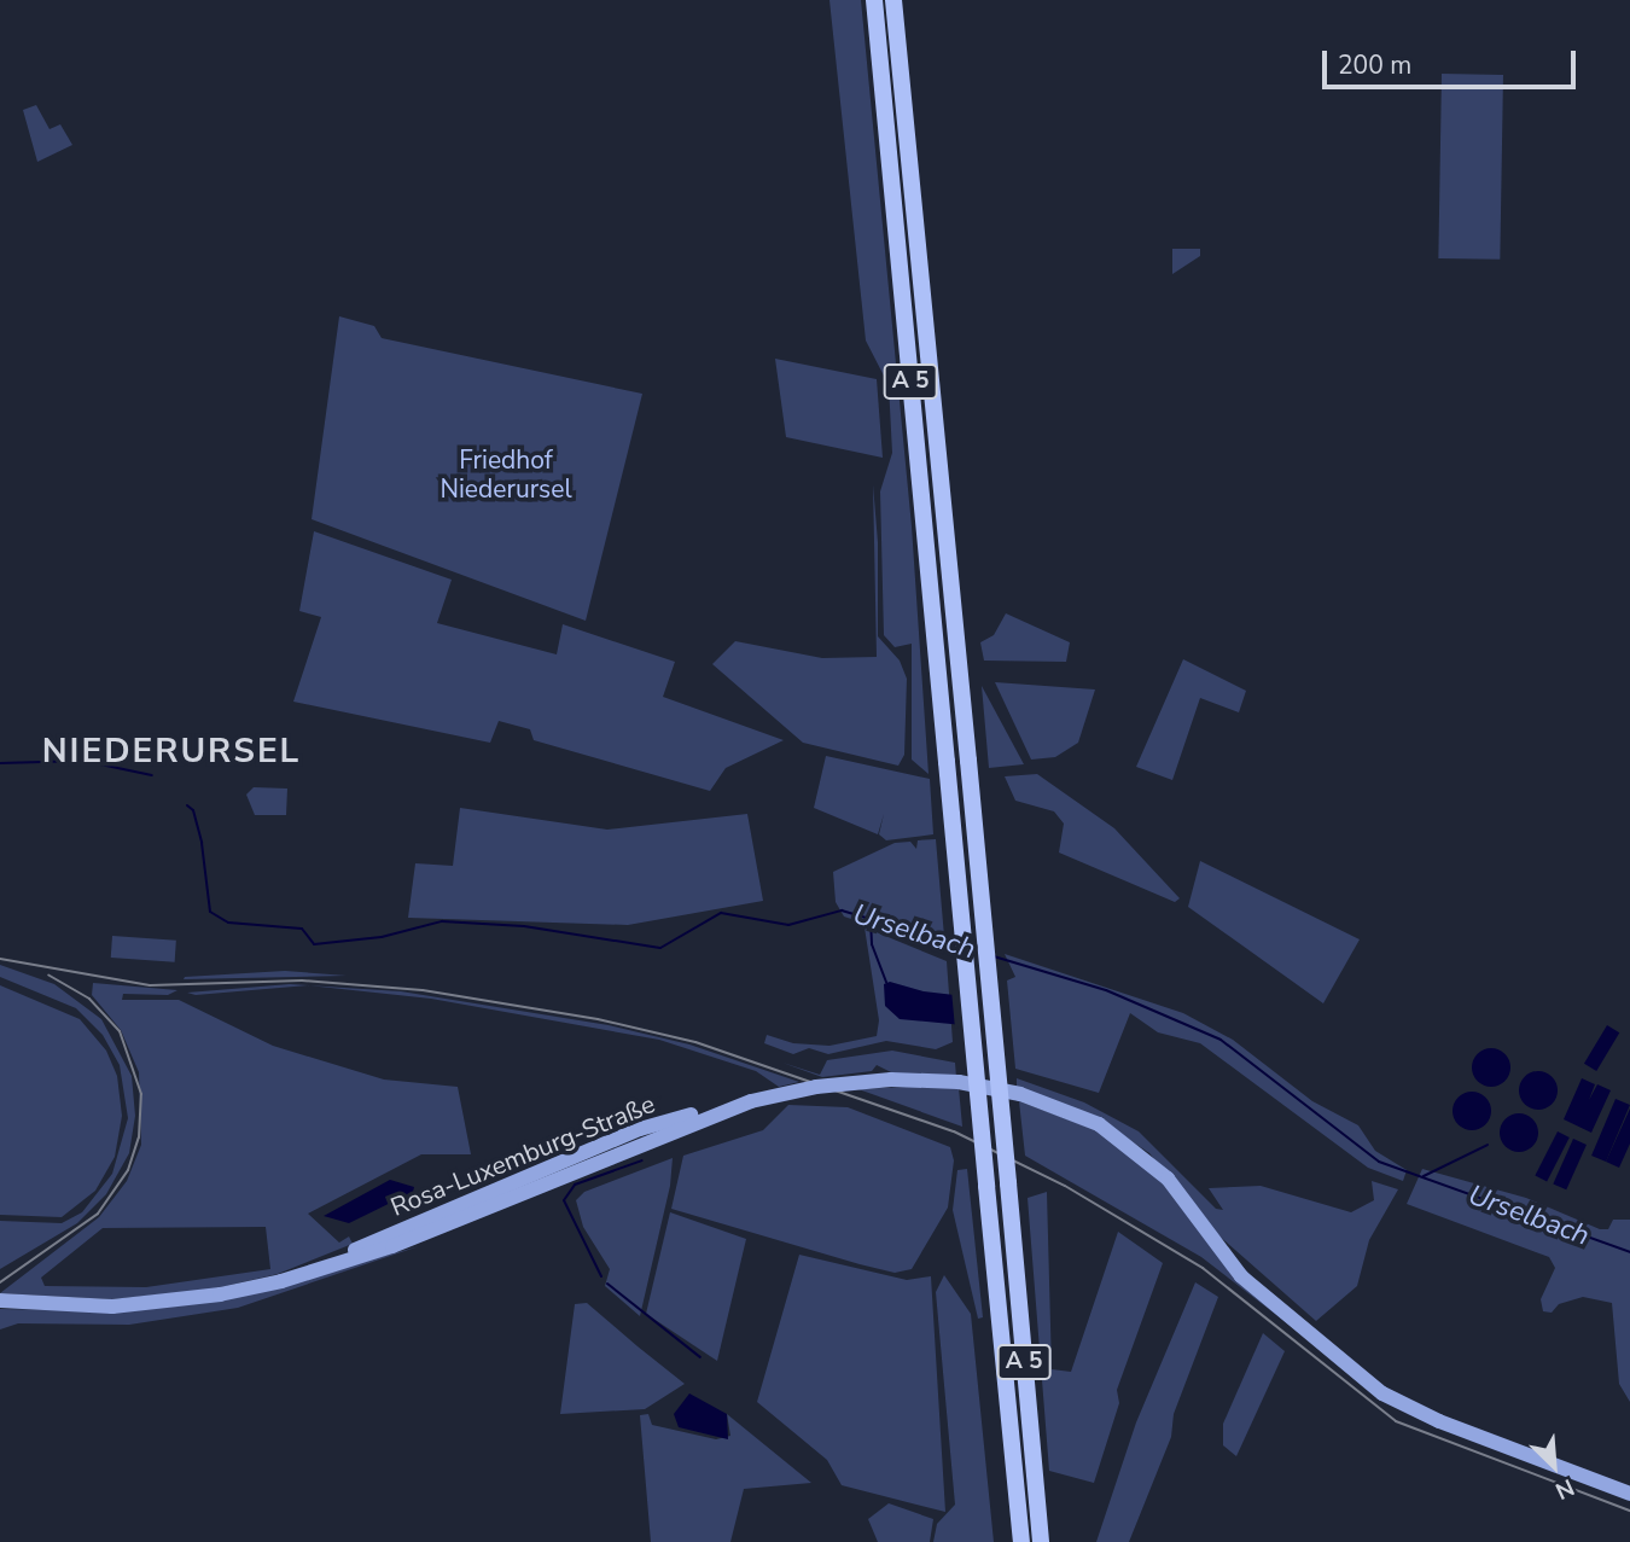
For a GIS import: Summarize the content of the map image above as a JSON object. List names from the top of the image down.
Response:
{
  "streets": {
    "highway": ["A 5"],
    "main road": ["Rosa-Luxemburg-Straße"]
  },
  "districts": ["NIEDERURSEL"],
  "water": ["Urselbach"],
  "parks": ["Friedhof Niederursel"],
  "scale_bar": "200 m",
  "north": "bottom right"
}
